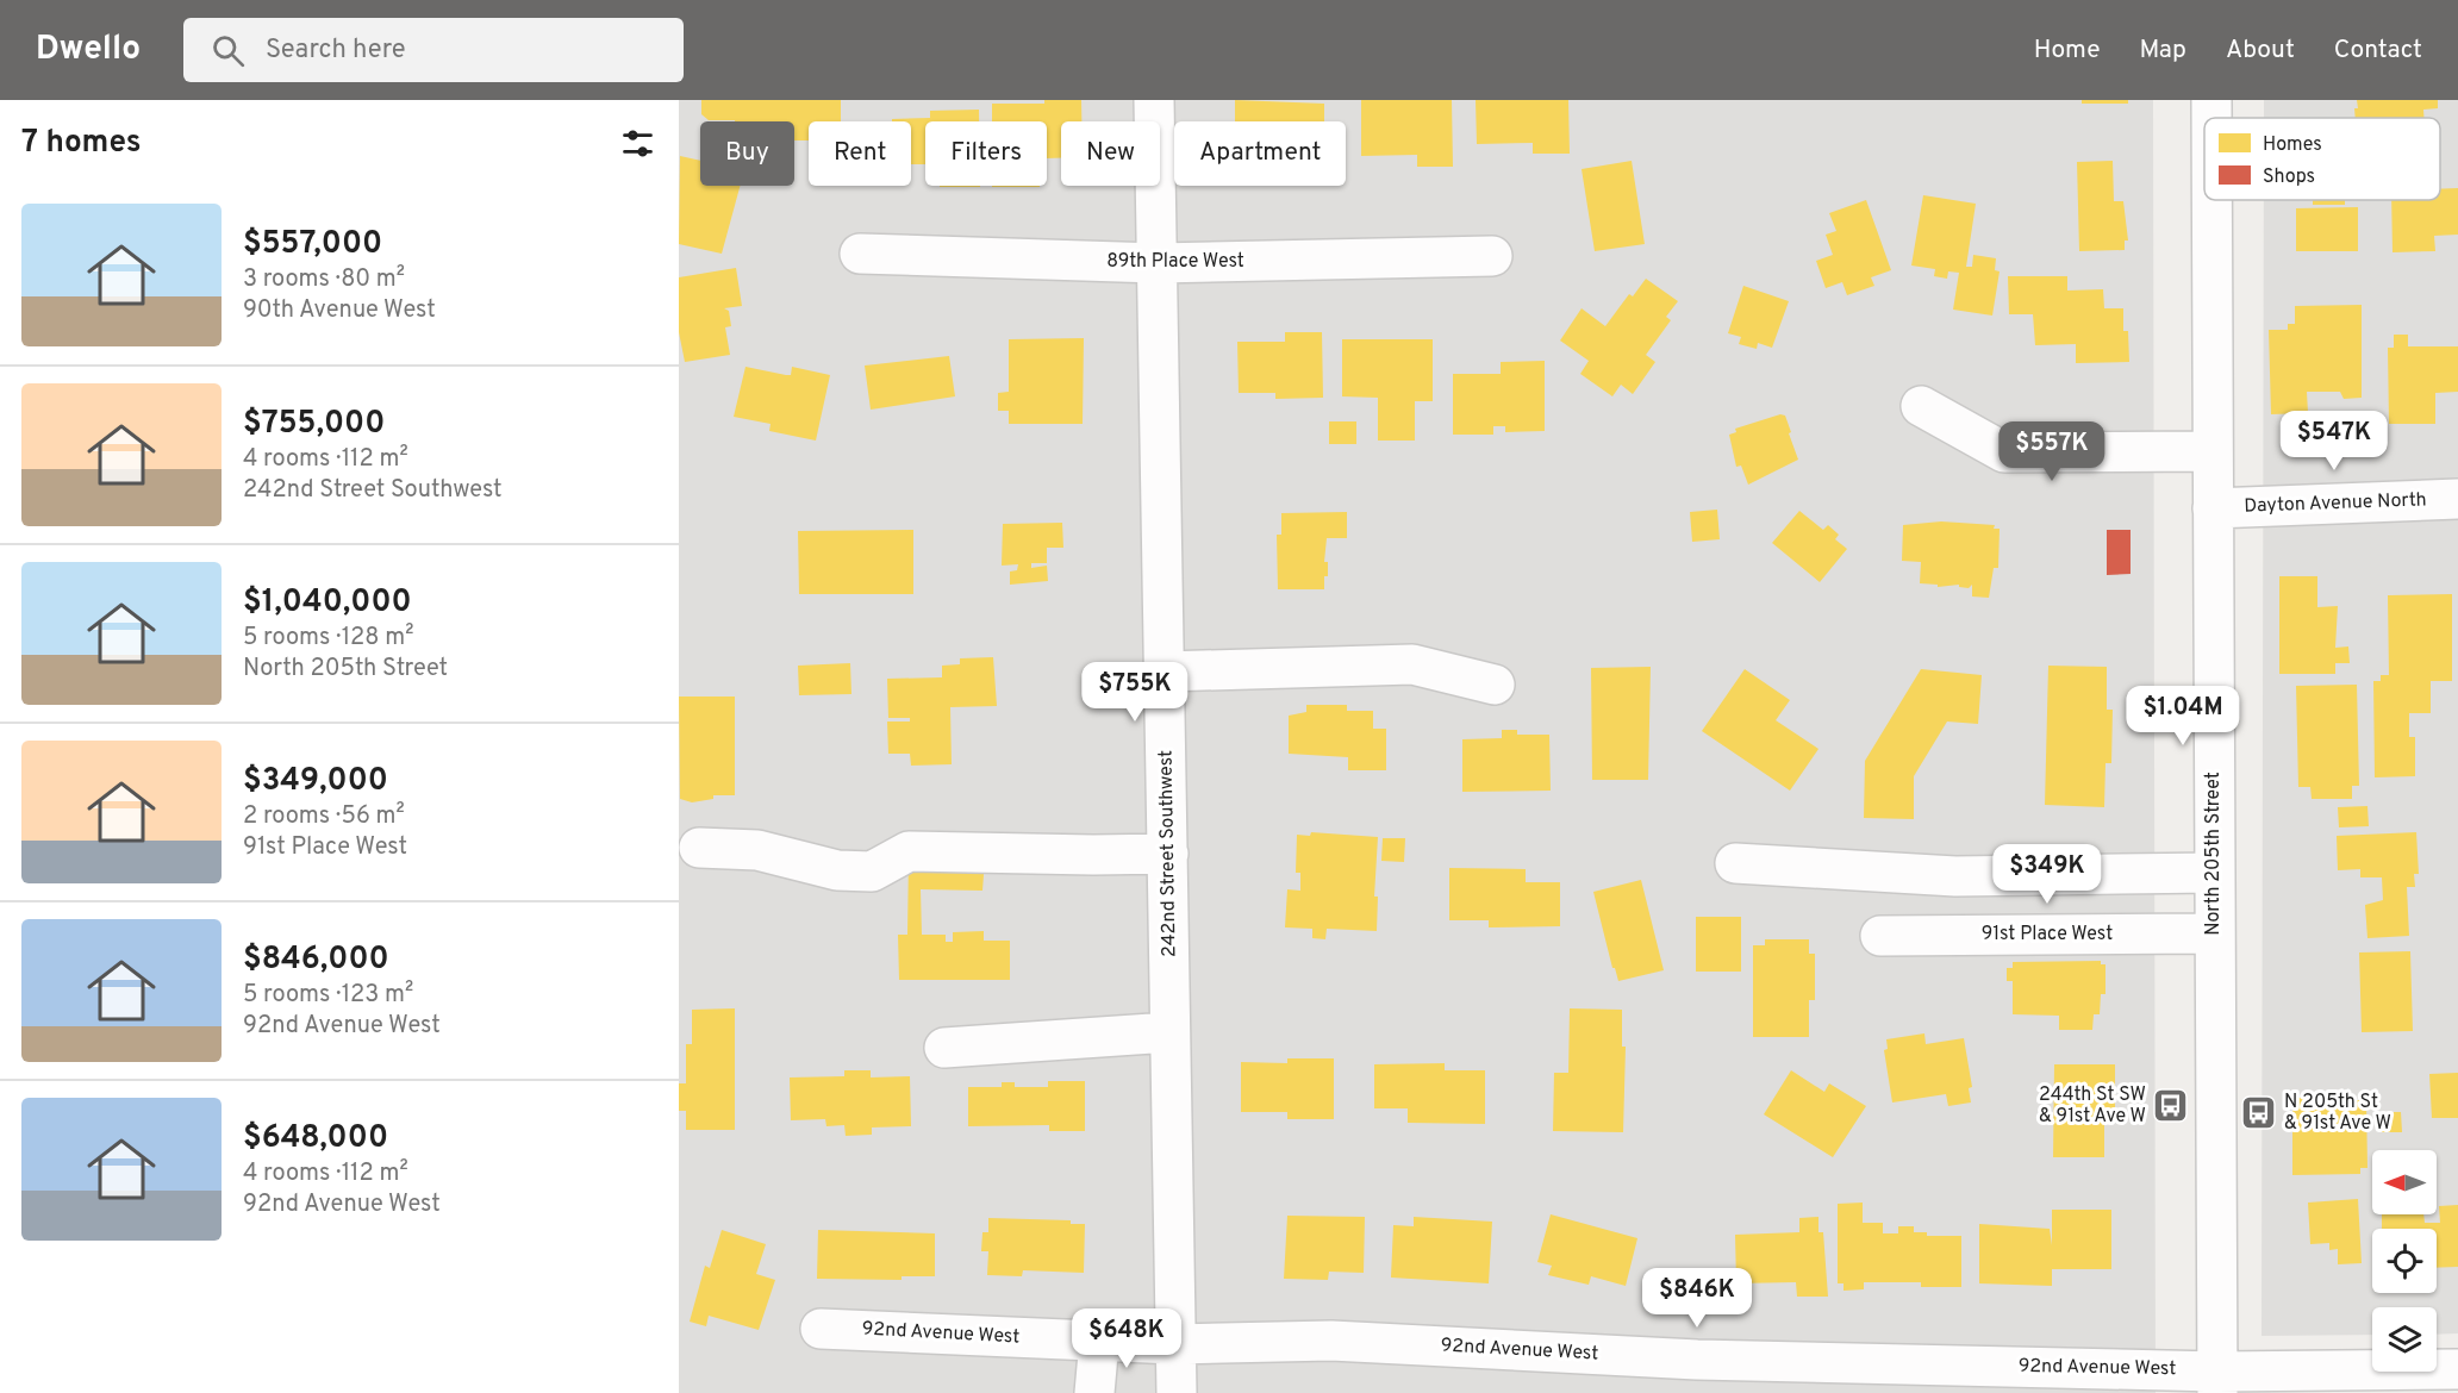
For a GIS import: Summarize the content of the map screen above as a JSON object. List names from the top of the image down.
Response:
{
  "streets": {
    "street": [
      "89th Place West",
      "Dayton Avenue North",
      "242nd Street Southwest",
      "North 205th Street",
      "91st Place West",
      "92nd Avenue West"
    ]
  },
  "crossings": [
    ["89th Place West", "242nd Street Southwest"],
    ["Dayton Avenue North", "North 205th Street"],
    ["242nd Street Southwest", "92nd Avenue West"],
    ["North 205th Street", "91st Place West"],
    ["North 205th Street", "92nd Avenue West"]
  ],
  "places": {
    "bus stop": ["244th St SW & 91st Ave W", "N 205th St & 91st Ave W"]
  },
  "legend": ["Homes", "Shops"],
  "north": "left",
  "page": {
    "header": "Dwello",
    "search": "Search here",
    "nav": [
      "Home",
      "Map",
      "About",
      "Contact"
    ],
    "heading": "7 homes",
    "chip": [
      "Buy",
      "Rent",
      "Filters",
      "New",
      "Apartment"
    ],
    "list": [
      {
        "name": "$557,000",
        "note": "3 rooms · 80 m² · 90th Avenue West"
      },
      {
        "name": "$755,000",
        "note": "4 rooms · 112 m² · 242nd Street Southwest"
      },
      {
        "name": "$1,040,000",
        "note": "5 rooms · 128 m² · North 205th Street"
      },
      {
        "name": "$349,000",
        "note": "2 rooms · 56 m² · 91st Place West"
      },
      {
        "name": "$846,000",
        "note": "5 rooms · 123 m² · 92nd Avenue West"
      },
      {
        "name": "$648,000",
        "note": "4 rooms · 112 m² · 92nd Avenue West"
      }
    ],
    "price": [
      "$547K",
      "$557K",
      "$755K",
      "$1.04M",
      "$349K",
      "$846K",
      "$648K"
    ]
  }
}
